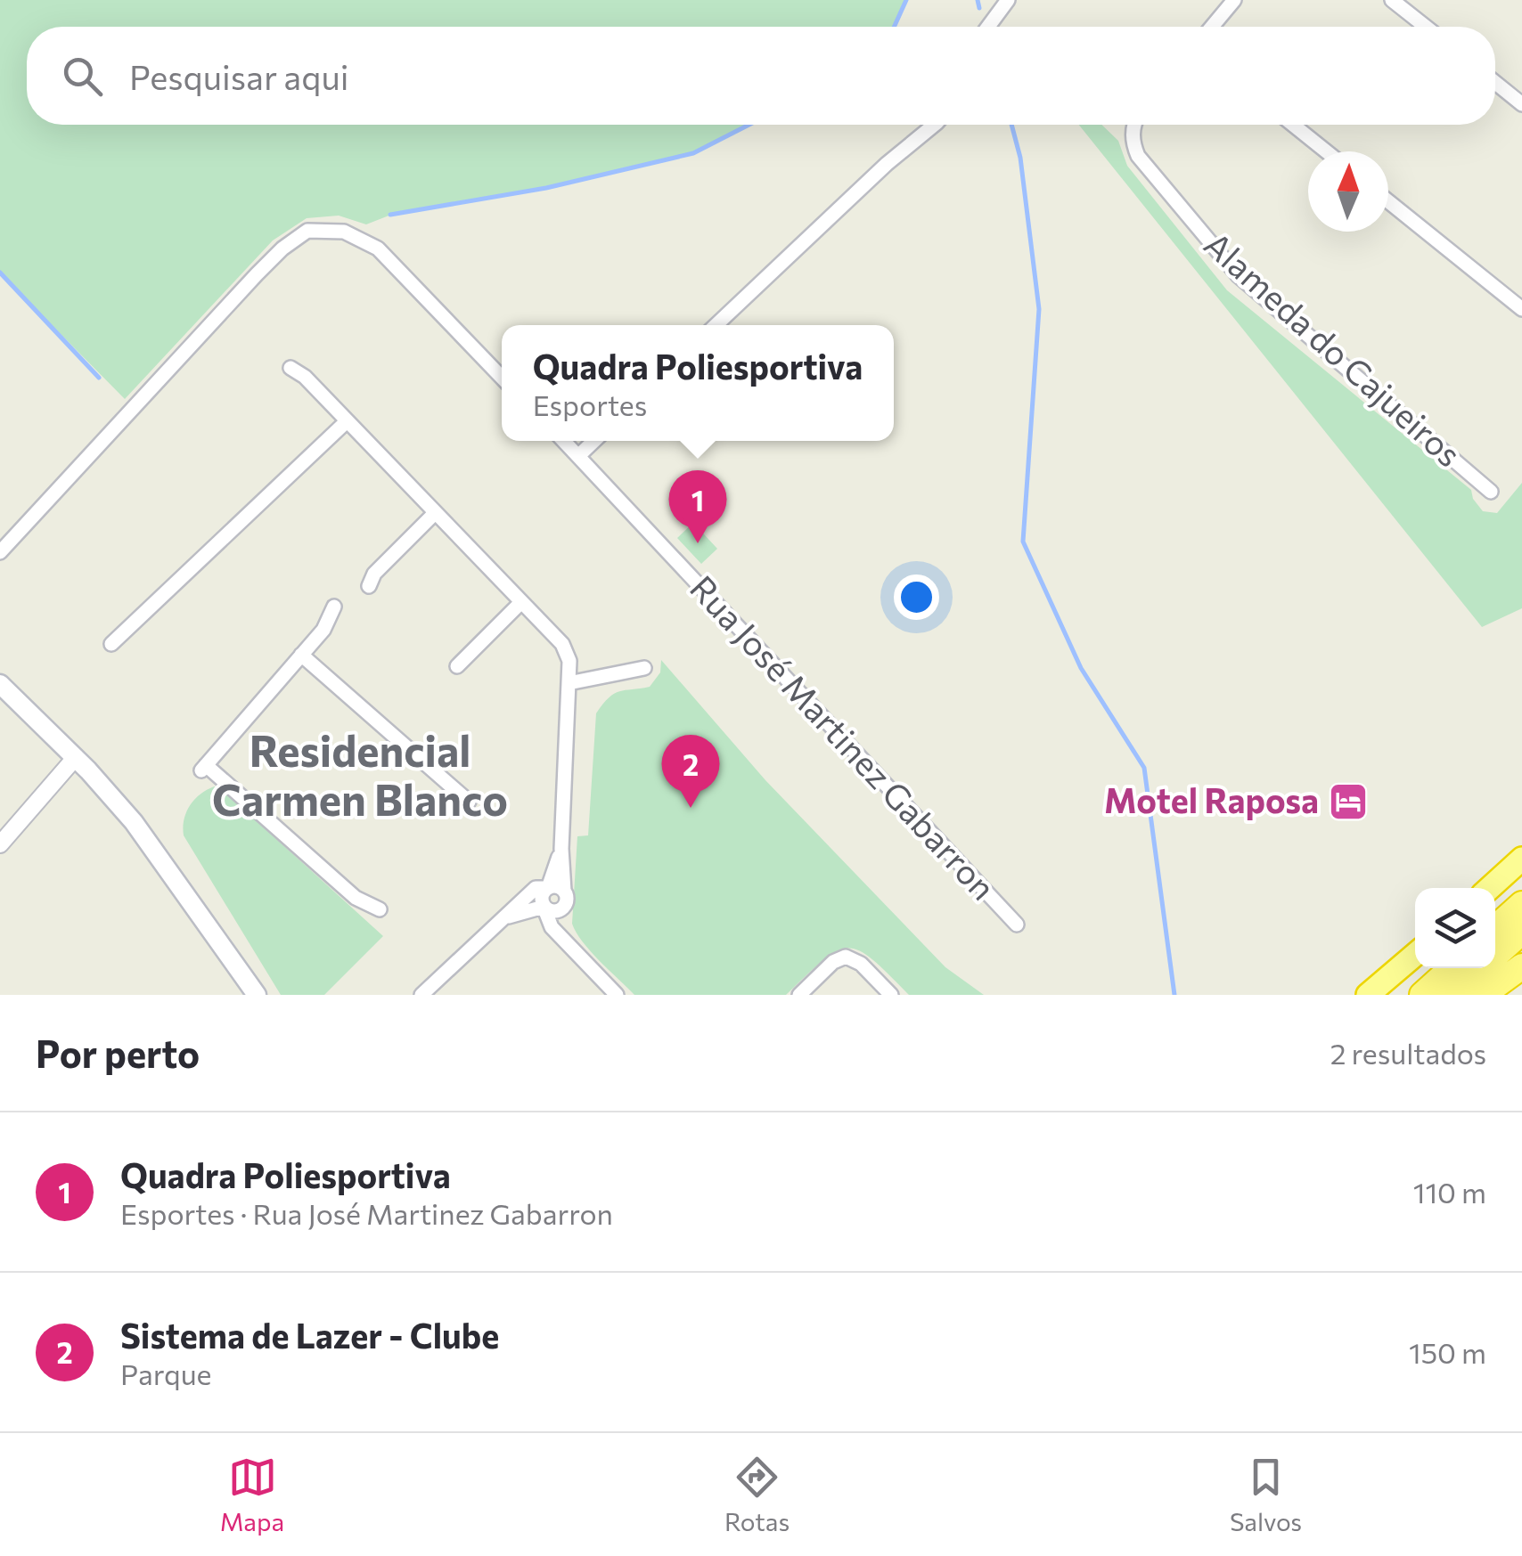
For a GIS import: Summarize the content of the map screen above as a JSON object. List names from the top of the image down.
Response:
{
  "streets": {
    "street": ["Alameda do Cajueiros", "Rua José Martinez Gabarron"]
  },
  "districts": ["Residencial Carmen Blanco"],
  "places": {
    "hotel": ["Motel Raposa"]
  },
  "north": "top",
  "page": {
    "search": "Pesquisar aqui",
    "popup": ["Quadra Poliesportiva", "Esportes"],
    "pins": ["1", "2"],
    "heading": ["Por perto", "2 resultados"],
    "list": [
      {
        "mark": "1",
        "name": "Quadra Poliesportiva",
        "note": "Esportes · Rua José Martinez Gabarron",
        "value": "110 m"
      },
      {
        "mark": "2",
        "name": "Sistema de Lazer - Clube",
        "note": "Parque",
        "value": "150 m"
      }
    ],
    "nav": ["Mapa", "Rotas", "Salvos"]
  }
}
